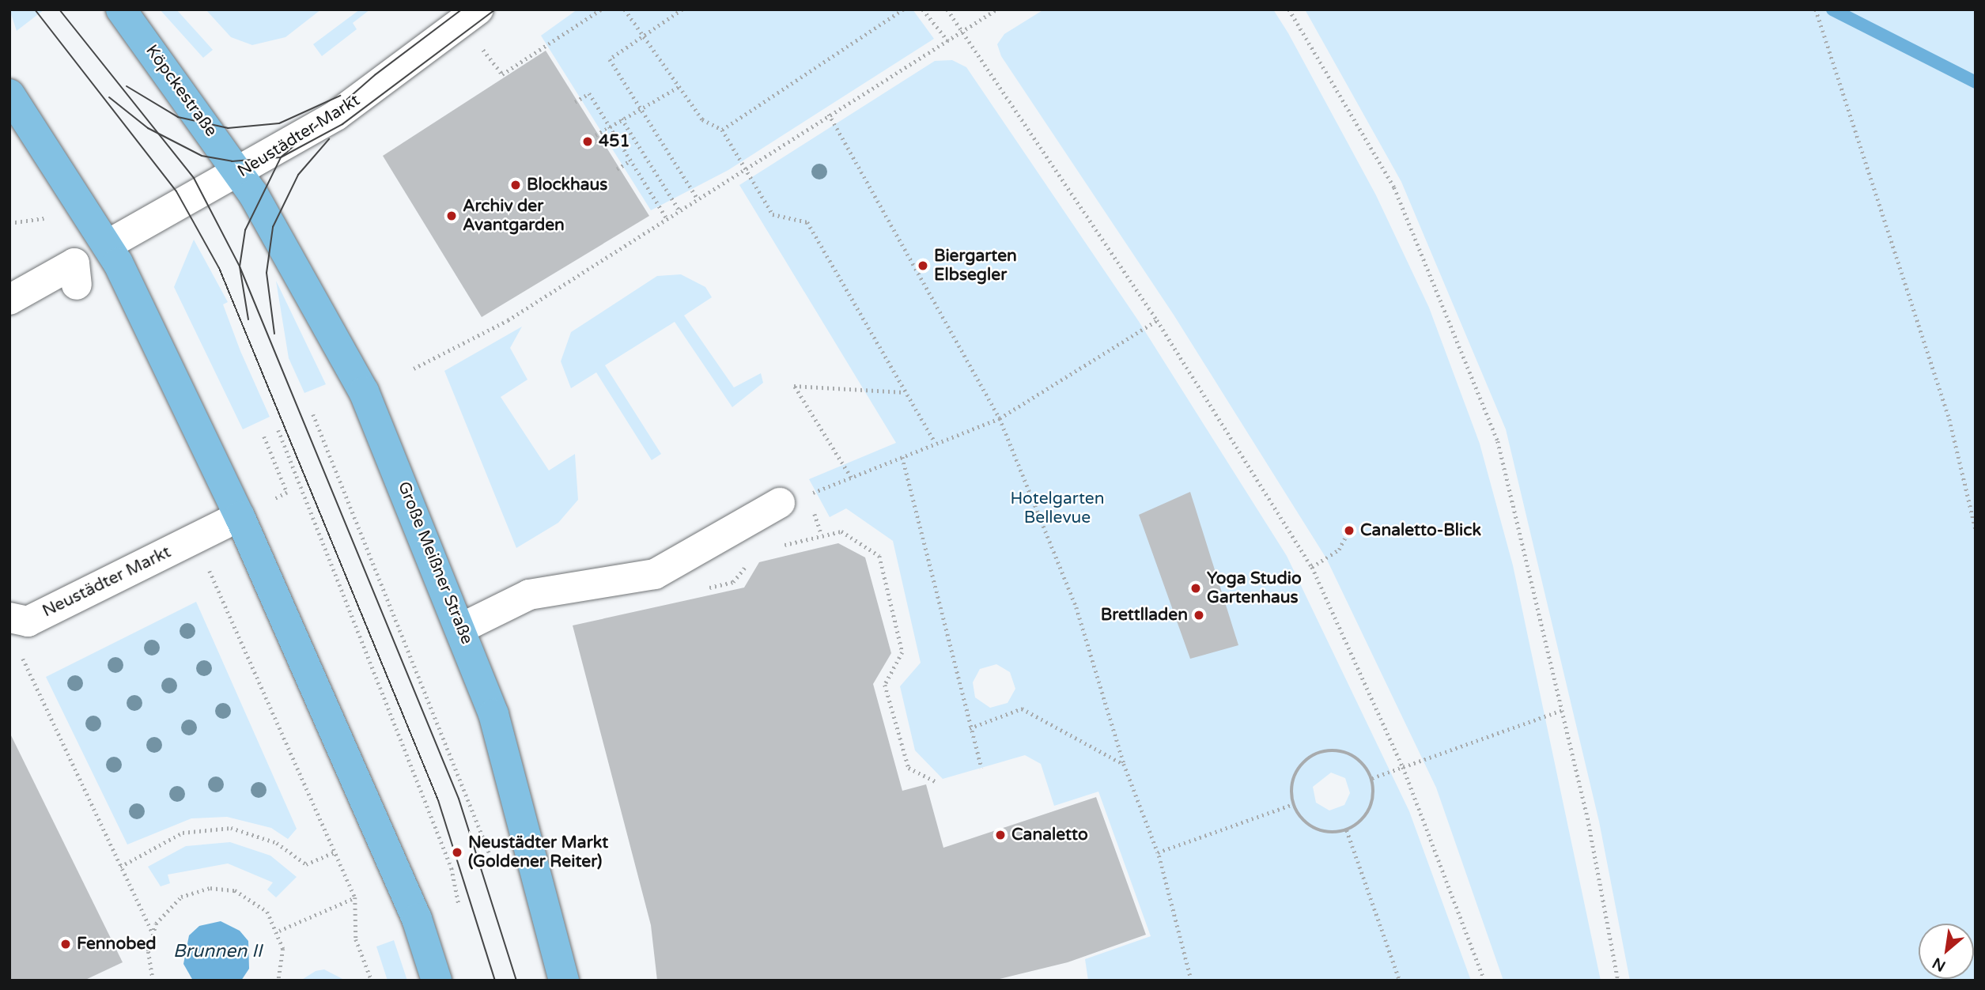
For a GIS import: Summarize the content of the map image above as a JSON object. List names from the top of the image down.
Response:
{
  "streets": {
    "main road": ["Köpckestraße", "Große Meißner Straße"],
    "street": ["Neustädter Markt"]
  },
  "crossings": [
    ["Köpckestraße", "Neustädter Markt"],
    ["Köpckestraße", "Große Meißner Straße"],
    ["Neustädter Markt", "Große Meißner Straße"]
  ],
  "water": ["Brunnen II"],
  "parks": ["Hotelgarten Bellevue"],
  "places": [
    "451",
    "Blockhaus",
    "Archiv der Avantgarden",
    "Biergarten Elbsegler",
    "Canaletto-Blick",
    "Yoga Studio Gartenhaus",
    "Brettlladen",
    "Canaletto",
    "Neustädter Markt (Goldener Reiter)",
    "Fennobed"
  ],
  "north": "bottom left"
}
